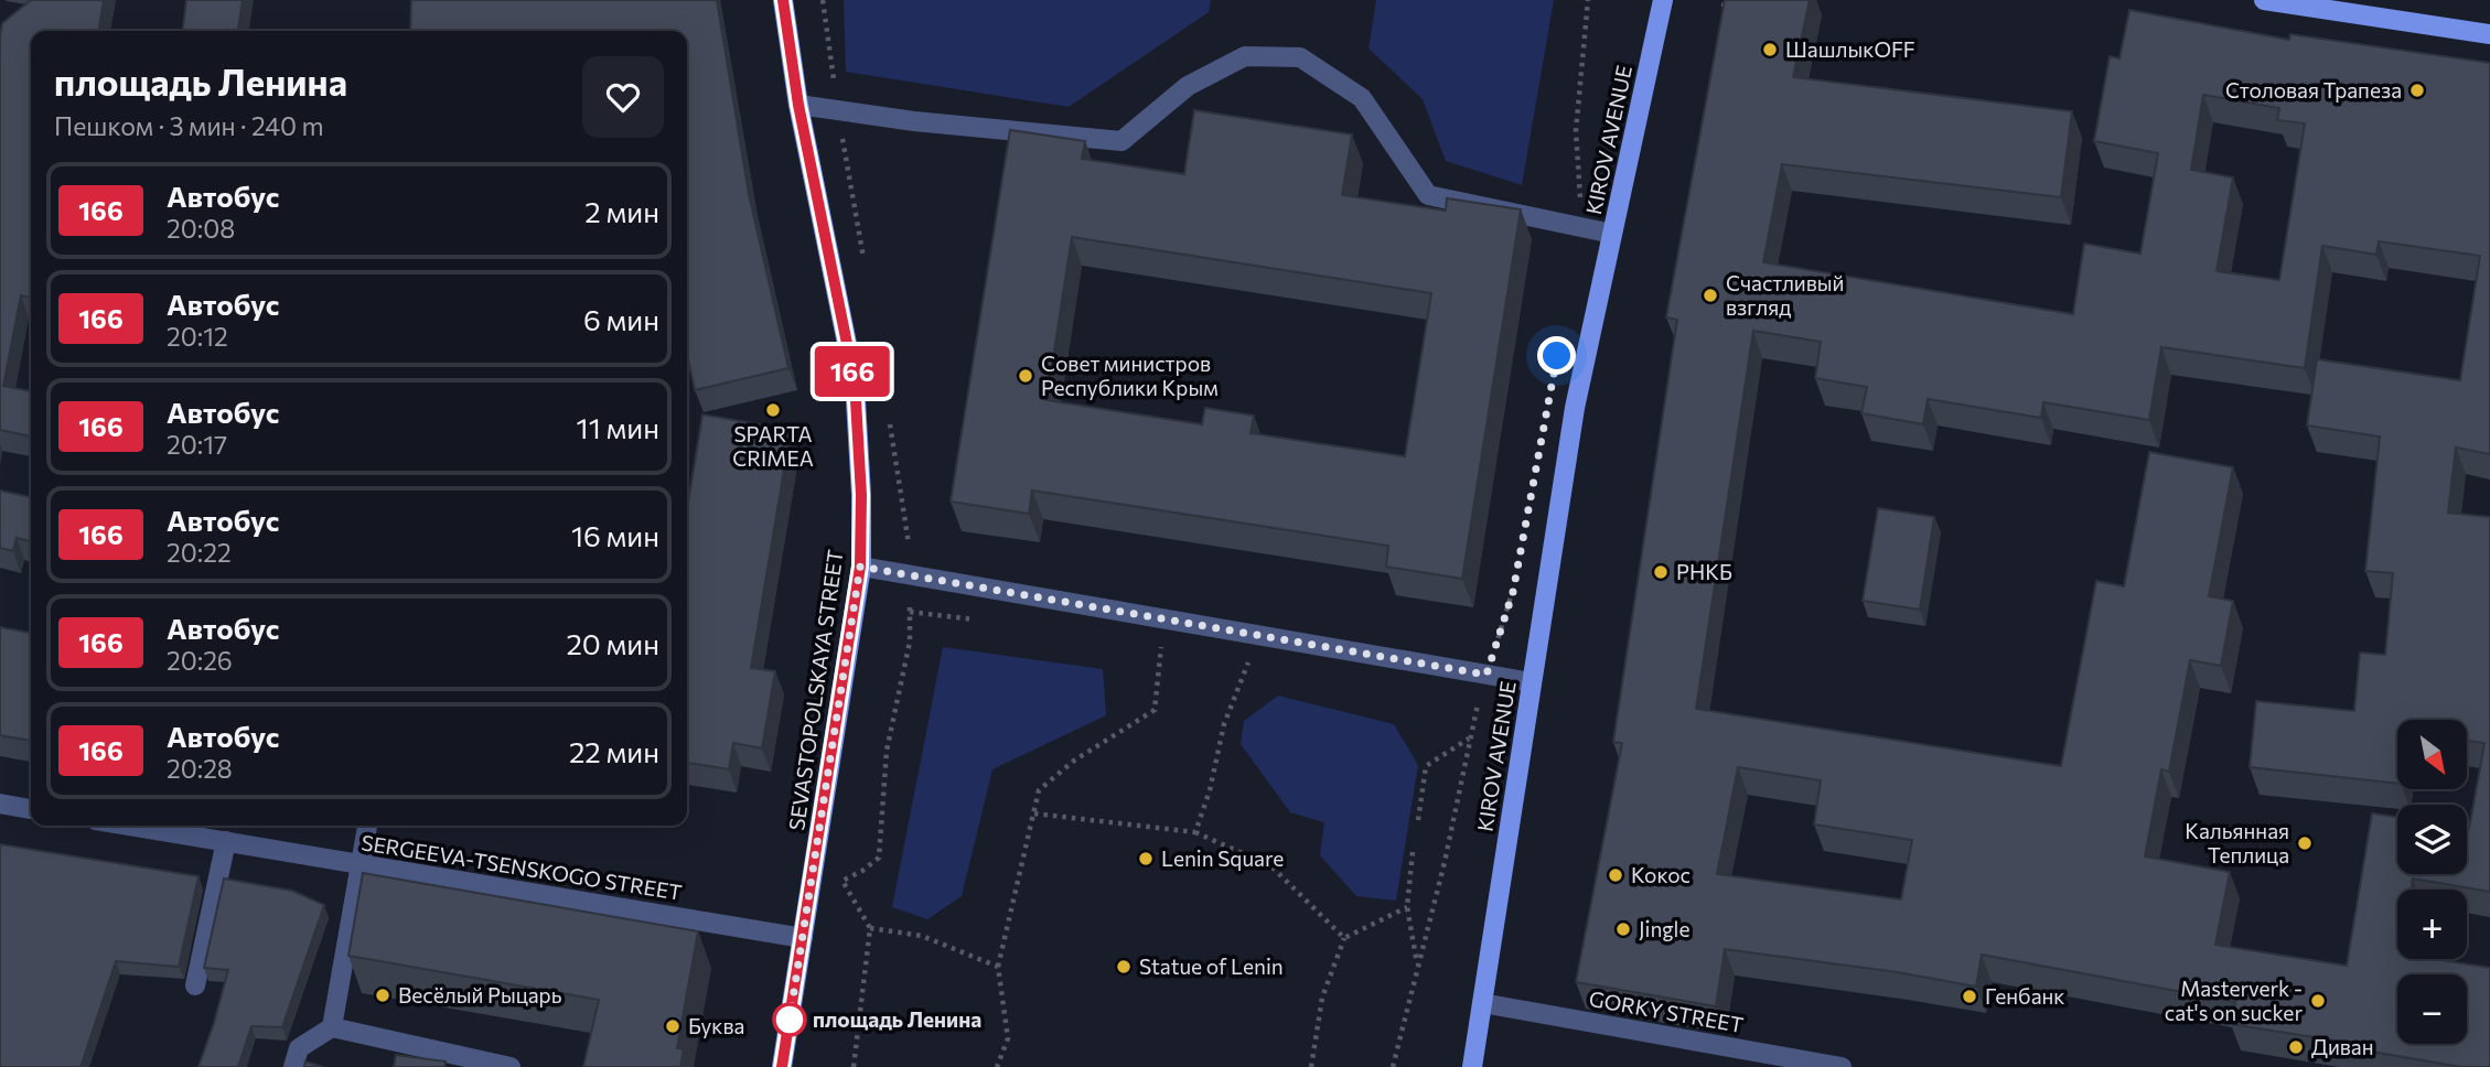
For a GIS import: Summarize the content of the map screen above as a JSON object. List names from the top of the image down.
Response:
{
  "streets": {
    "main road": ["KIROV AVENUE", "SEVASTOPOLSKAYA STREET"],
    "street": ["SERGEEVA-TSENSKOGO STREET", "GORKY STREET"]
  },
  "crossings": [
    ["KIROV AVENUE", "GORKY STREET"],
    ["SEVASTOPOLSKAYA STREET", "SERGEEVA-TSENSKOGO STREET"]
  ],
  "places": [
    "ШашлыкOFF",
    "Столовая Трапеза",
    "Счастливый взгляд",
    "Совет министров Республики Крым",
    "SPARTA CRIMEA",
    "РНКБ",
    "Кальянная Теплица",
    "Lenin Square",
    "Кокос",
    "Jingle",
    "Statue of Lenin",
    "Весёлый Рыцарь",
    "Генбанк",
    "Masterverk - cat's on sucker",
    "площадь Ленина",
    "Буква",
    "Диван"
  ],
  "lines": ["bus line 166"],
  "north": "bottom right",
  "page": {
    "on_map": "166",
    "heading": ["площадь Ленина", "Пешком · 3 мин · 240 m"],
    "list": [
      {
        "mark": "166",
        "name": "Автобус",
        "note": "20:08",
        "value": "2 мин"
      },
      {
        "mark": "166",
        "name": "Автобус",
        "note": "20:12",
        "value": "6 мин"
      },
      {
        "mark": "166",
        "name": "Автобус",
        "note": "20:17",
        "value": "11 мин"
      },
      {
        "mark": "166",
        "name": "Автобус",
        "note": "20:22",
        "value": "16 мин"
      },
      {
        "mark": "166",
        "name": "Автобус",
        "note": "20:26",
        "value": "20 мин"
      },
      {
        "mark": "166",
        "name": "Автобус",
        "note": "20:28",
        "value": "22 мин"
      }
    ],
    "map_buttons": ["+", "−"]
  }
}
